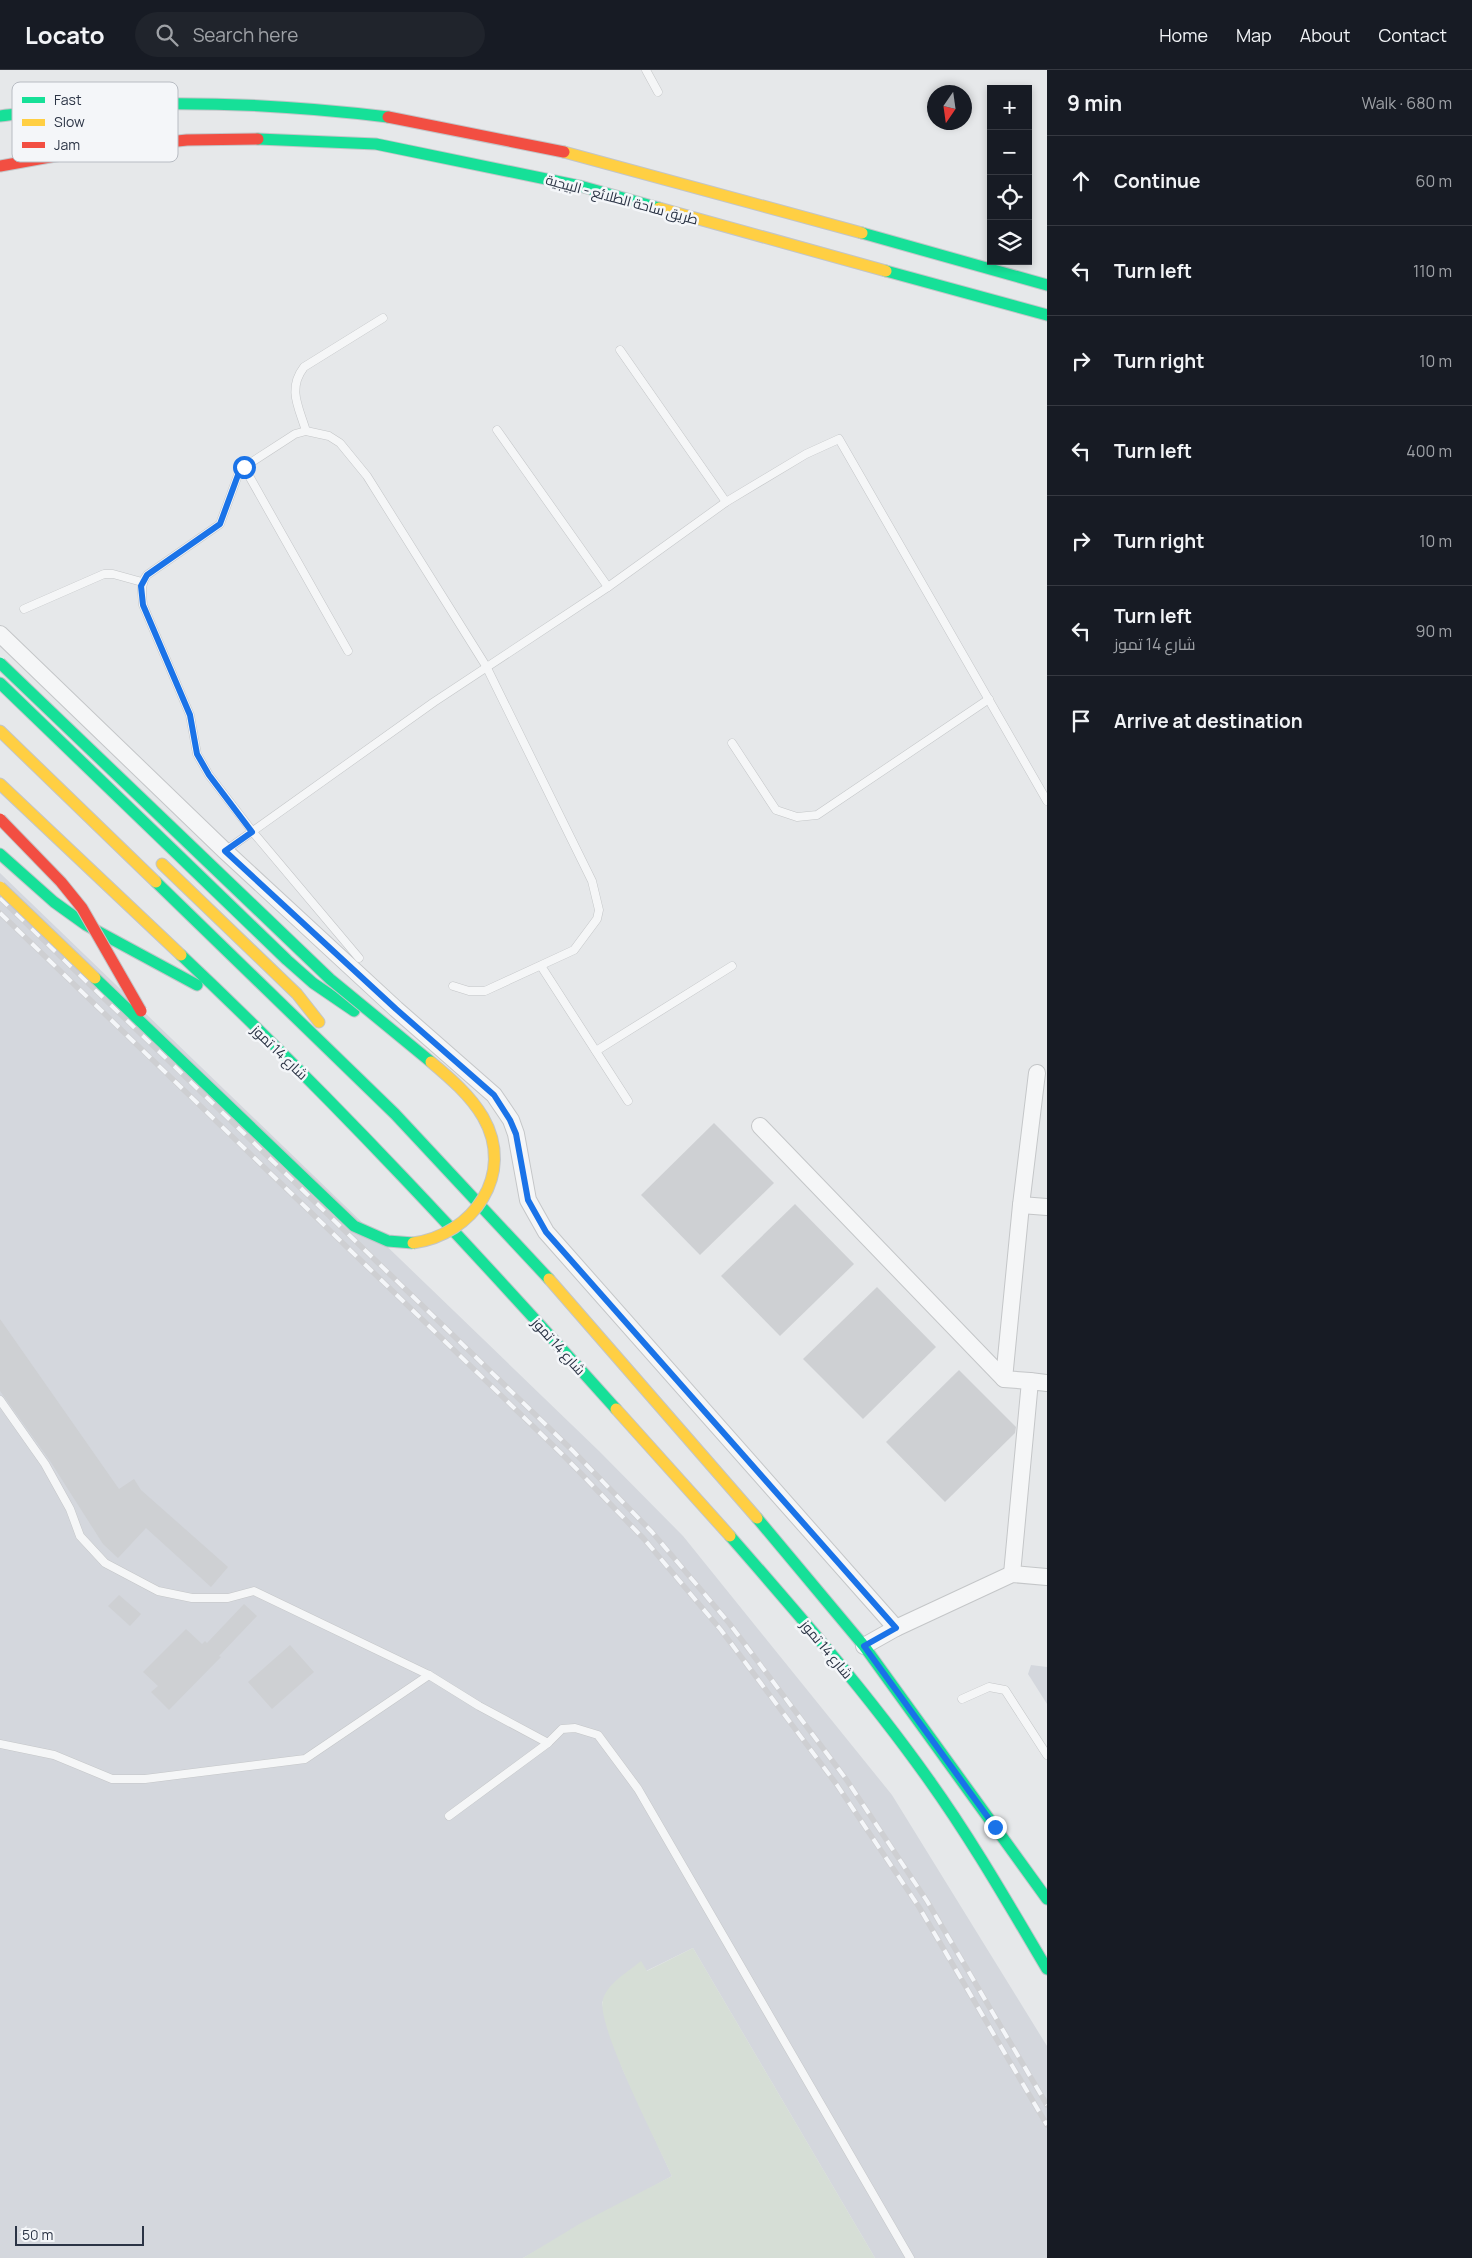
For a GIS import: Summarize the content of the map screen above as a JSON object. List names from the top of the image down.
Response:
{
  "streets": {
    "main road": ["طريق ساحة الطلائع - البيجية", "شارع 14 تموز"]
  },
  "legend": ["Fast", "Slow", "Jam"],
  "scale_bar": "50 m",
  "north": "bottom",
  "page": {
    "header": "Locato",
    "search": "Search here",
    "nav": [
      "Home",
      "Map",
      "About",
      "Contact"
    ],
    "heading": ["9 min", "Walk · 680 m"],
    "map_buttons": ["+", "−"],
    "list": [
      ["Continue", "60 m"],
      ["Turn left", "110 m"],
      ["Turn right", "10 m"],
      ["Turn left", "400 m"],
      ["Turn right", "10 m"],
      ["Turn left", "شارع 14 تموز", "90 m"],
      "Arrive at destination"
    ],
    "scale": "50 m"
  }
}
